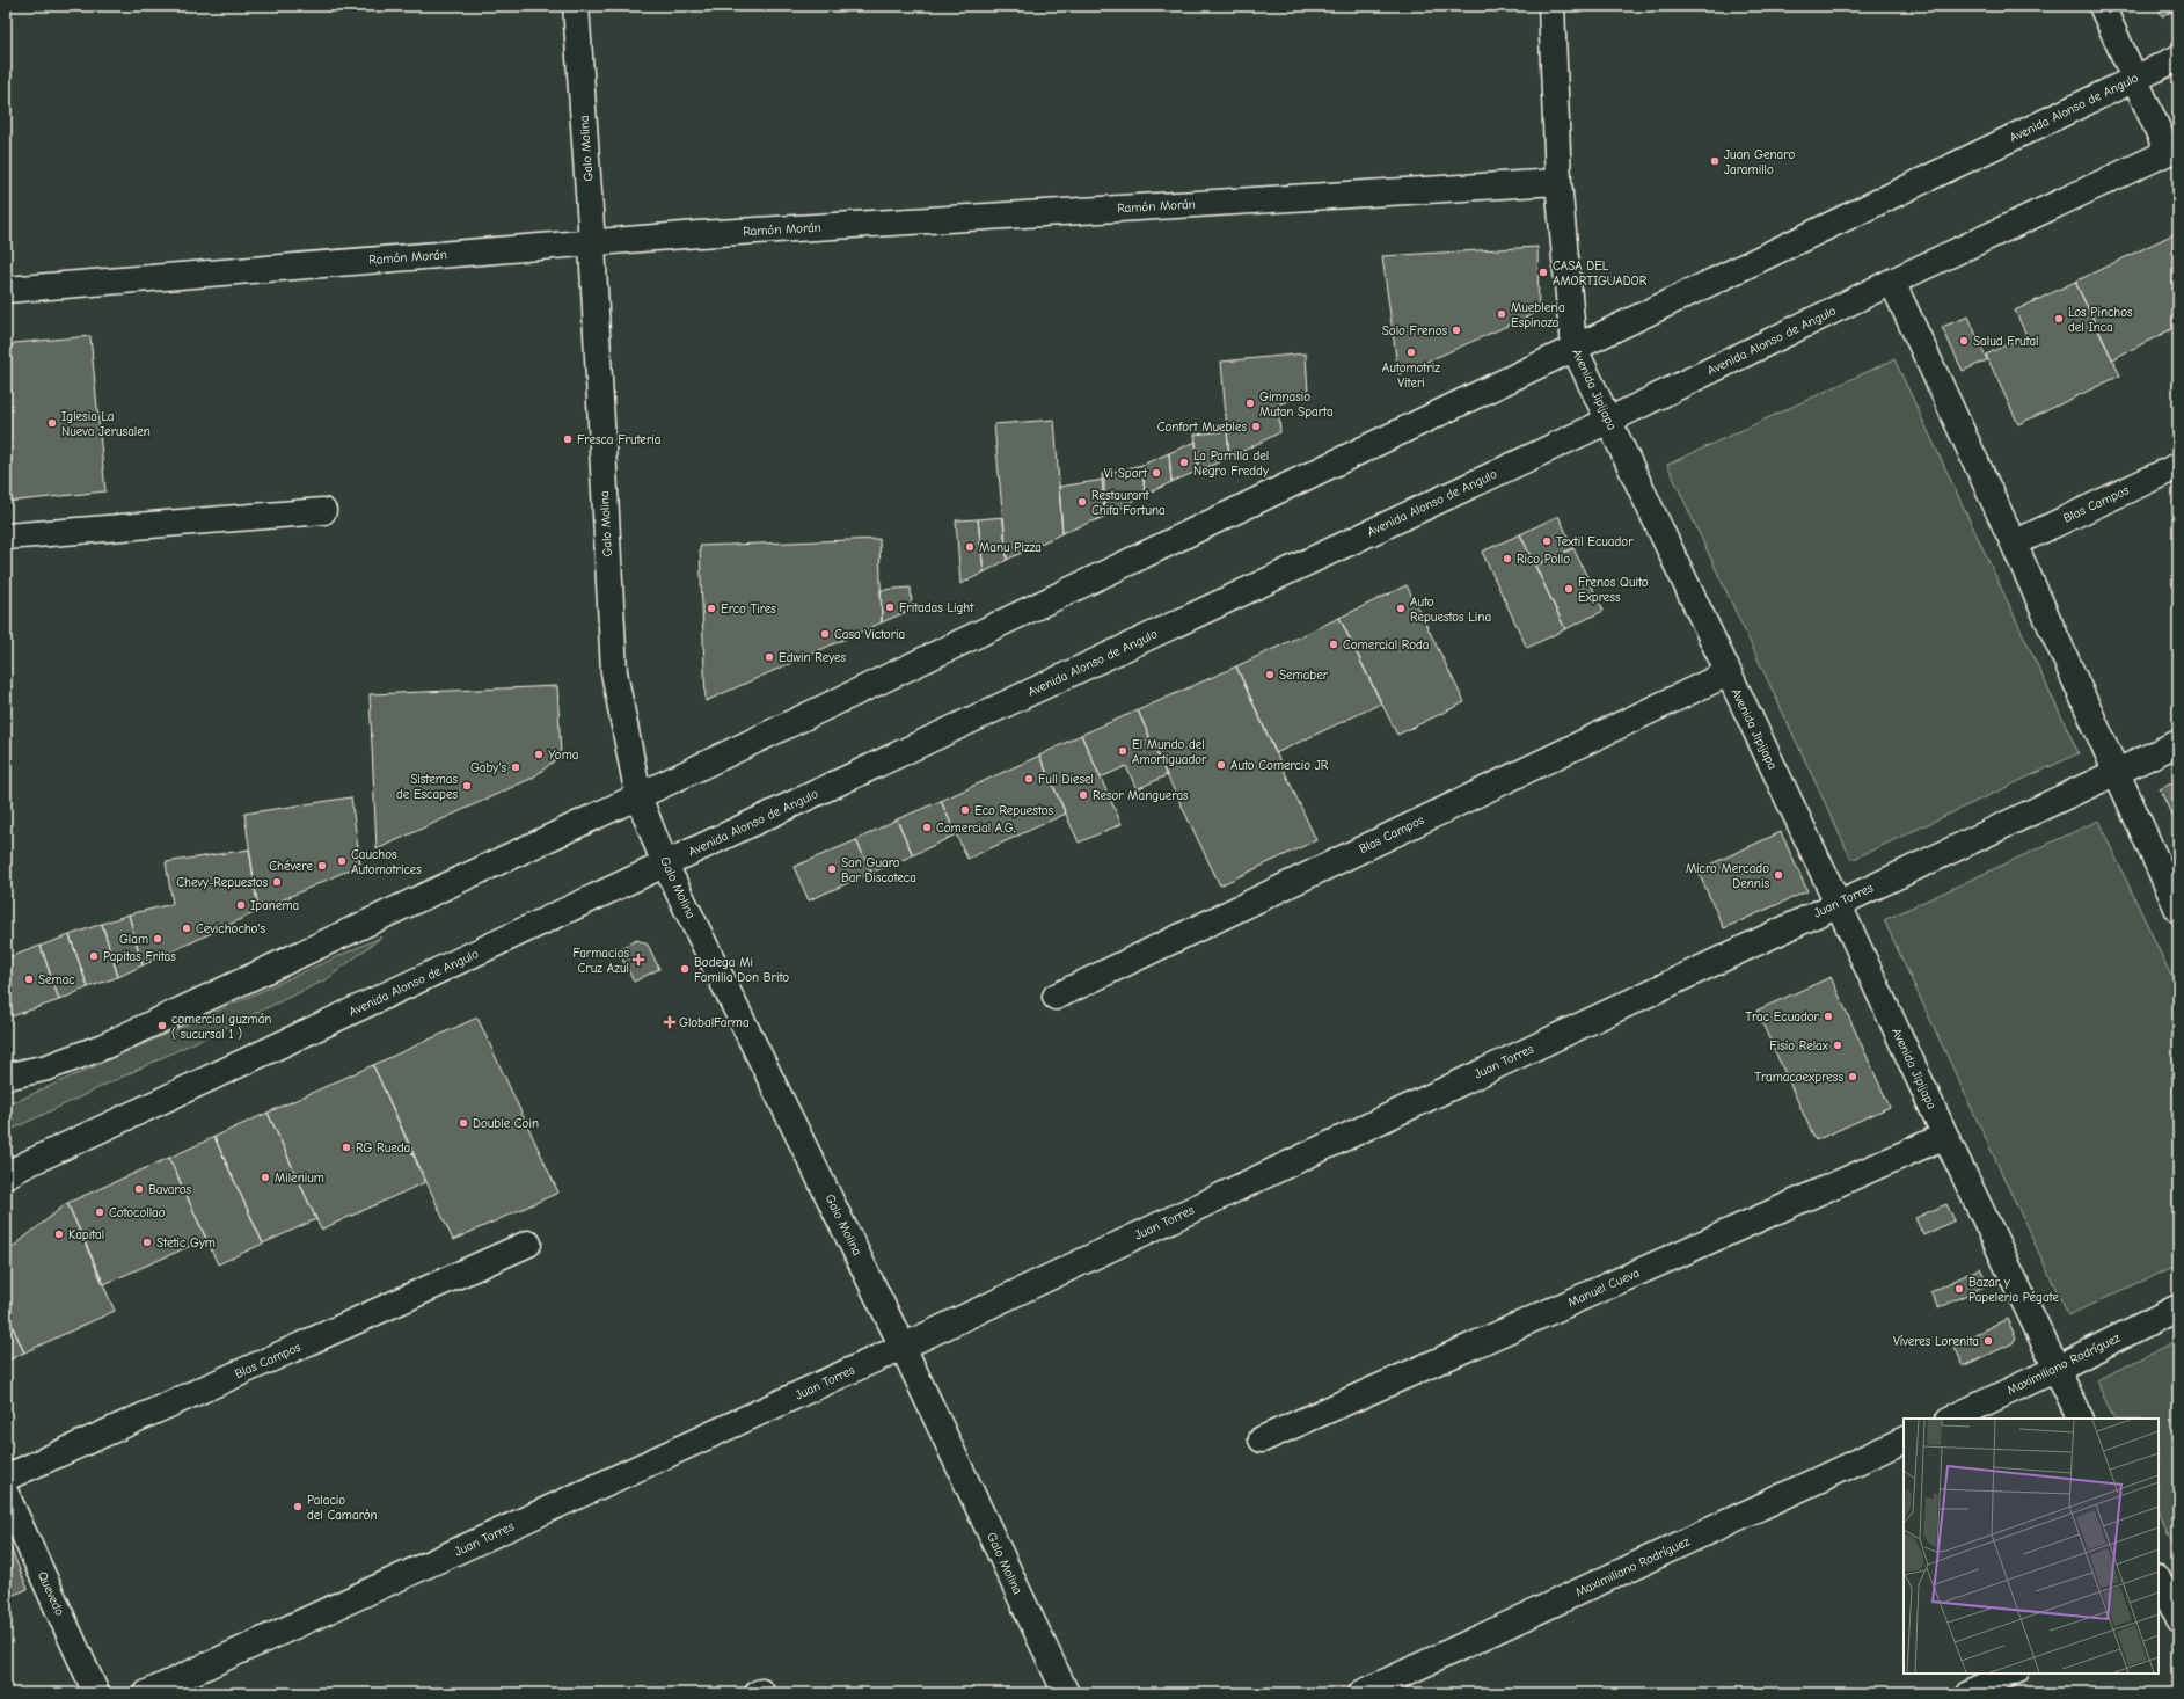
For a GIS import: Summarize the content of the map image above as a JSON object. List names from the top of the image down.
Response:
{
  "streets": {
    "street": [
      "Avenida Alonso de Angulo",
      "Galo Molina",
      "Ramón Morán",
      "Avenida Jipijapa",
      "Blas Campos",
      "Juan Torres",
      "Manuel Cueva",
      "Maximiliano Rodríguez",
      "Quevedo"
    ]
  },
  "crossings": [
    ["Avenida Alonso de Angulo", "Galo Molina"],
    ["Avenida Alonso de Angulo", "Avenida Jipijapa"],
    ["Galo Molina", "Ramón Morán"],
    ["Galo Molina", "Juan Torres"],
    ["Ramón Morán", "Avenida Jipijapa"],
    ["Avenida Jipijapa", "Blas Campos"],
    ["Avenida Jipijapa", "Juan Torres"],
    ["Avenida Jipijapa", "Manuel Cueva"],
    ["Avenida Jipijapa", "Maximiliano Rodríguez"]
  ],
  "places": {
    "other": [
      "Juan Genaro Jaramillo",
      "CASA DEL AMORTIGUADOR",
      "Muebleria Espinoza",
      "Los Pinchos del Inca",
      "Solo Frenos",
      "Salud Frutal",
      "Automotriz Viteri",
      "Gimnasio Mutan Sparta",
      "Iglesia La Nueva Jerusalen",
      "Confort Muebles",
      "Fresca Fruteria",
      "La Parrilla del Negro Freddy",
      "Vi Sport",
      "Restaurant Chifa Fortuna",
      "Textil Ecuador",
      "Manu Pizza",
      "Rico Pollo",
      "Frenos Quito Express",
      "Fritadas Light",
      "Erco Tires",
      "Auto Repuestos Lina",
      "Casa Victoria",
      "Comercial Roda",
      "Edwin Reyes",
      "Semaber",
      "El Mundo del Amortiguador",
      "Yoma",
      "Auto Comercio JR",
      "Gaby's",
      "Full Diesel",
      "Sistemas de Escapes",
      "Resor Mangueras",
      "Eco Repuestos",
      "Comercial A.G.",
      "Cauchos Automotrices",
      "Chévere",
      "San Guaro Bar Discoteca",
      "Micro Mercado Dennis",
      "Chevy-Repuestos",
      "Ipanema",
      "Cevichocho's",
      "Glam",
      "Papitas Fritas",
      "Bodega Mi Familia Don Brito",
      "Semac",
      "Trac Ecuador",
      "comercial guzmán ( sucursal 1 )",
      "Fisio Relax",
      "Tramacoexpress",
      "Double Coin",
      "RG Rueda",
      "Milenium",
      "Bavaros",
      "Cotocollao",
      "Kapital",
      "Stetic Gym",
      "Bazar y Papeleria Pégate",
      "Víveres Lorenita",
      "Palacio del Camarón"
    ],
    "health": ["Farmacias Cruz Azul", "GlobalFarma"]
  }
}
